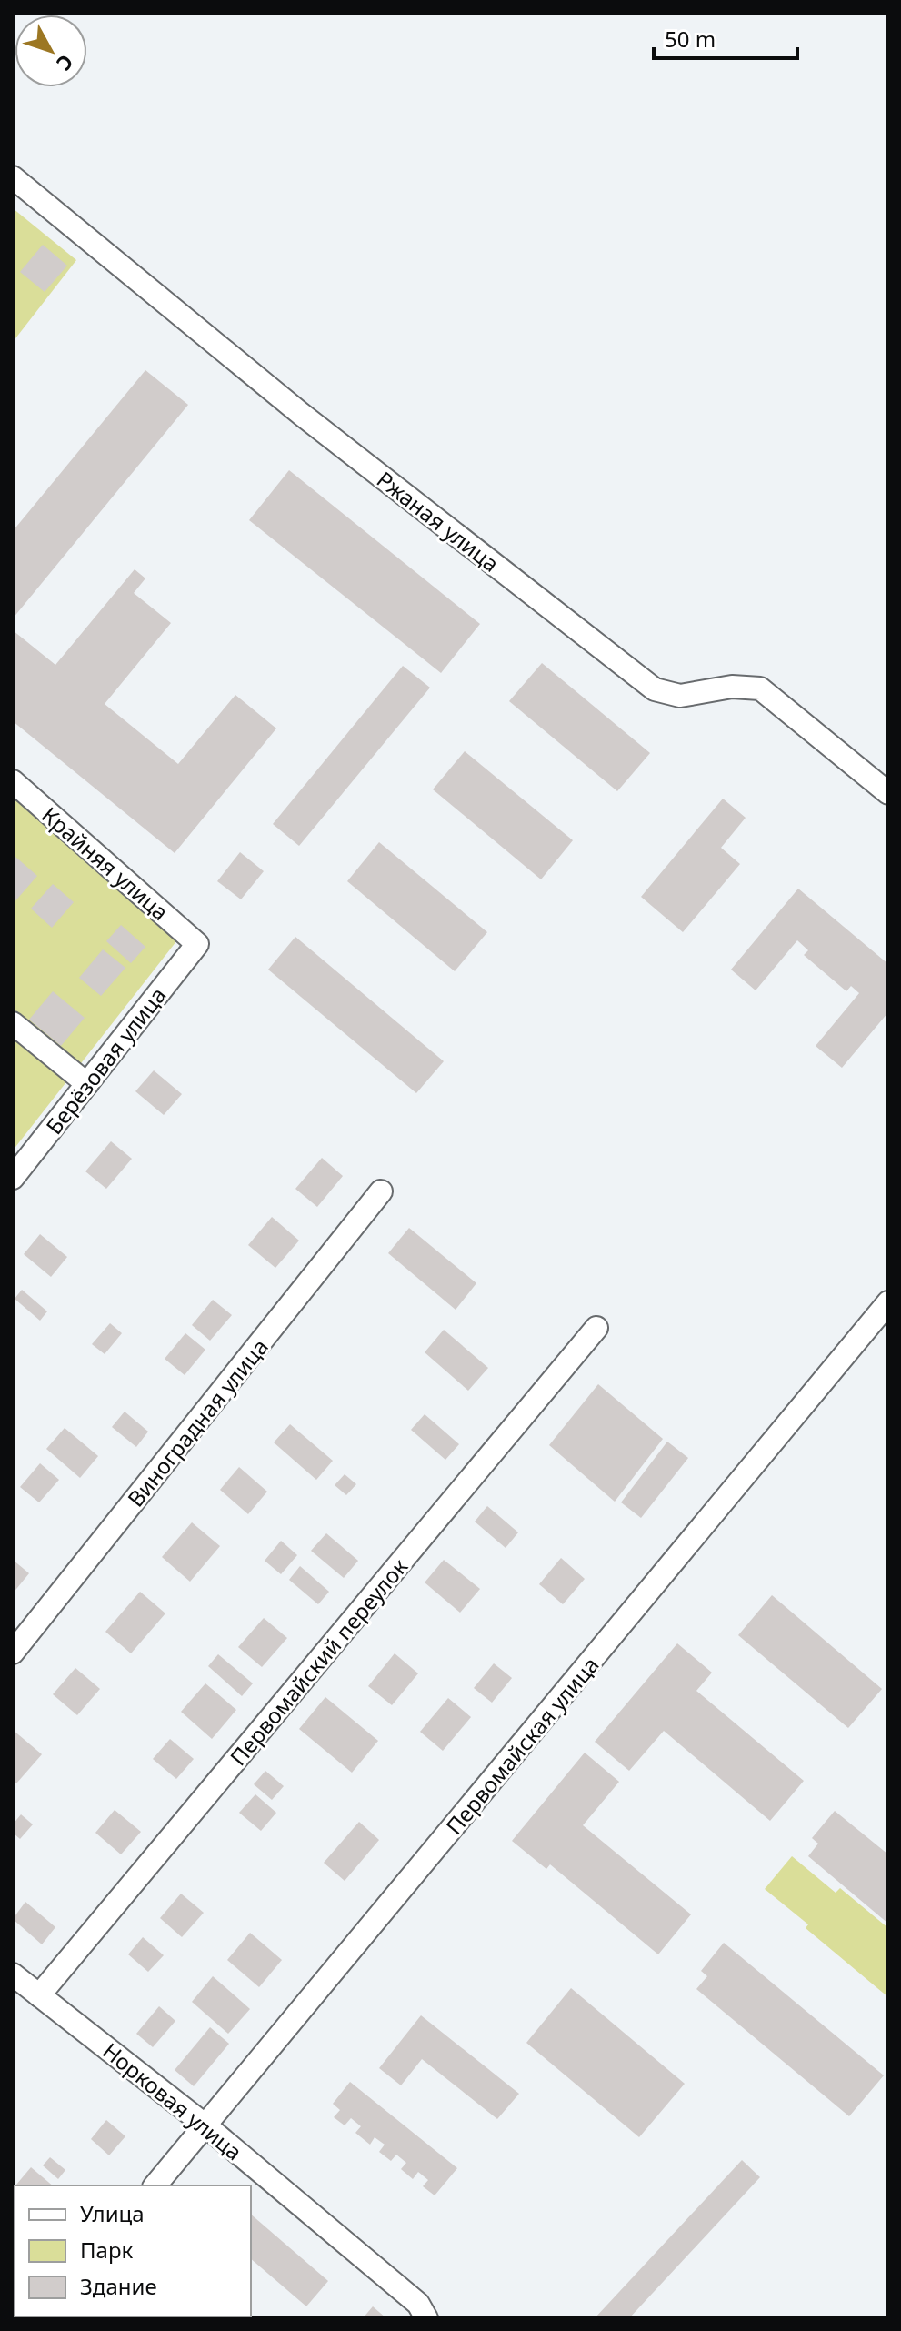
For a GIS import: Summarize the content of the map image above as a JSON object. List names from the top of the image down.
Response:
{
  "streets": {
    "street": [
      "Ржаная улица",
      "Крайняя улица",
      "Берёзовая улица",
      "Виноградная улица",
      "Первомайский переулок",
      "Первомайская улица",
      "Норковая улица"
    ]
  },
  "crossings": [
    ["Крайняя улица", "Берёзовая улица"],
    ["Первомайский переулок", "Норковая улица"],
    ["Первомайская улица", "Норковая улица"]
  ],
  "legend": ["Улица", "Парк", "Здание"],
  "scale_bar": "50 m",
  "north": "bottom right"
}
